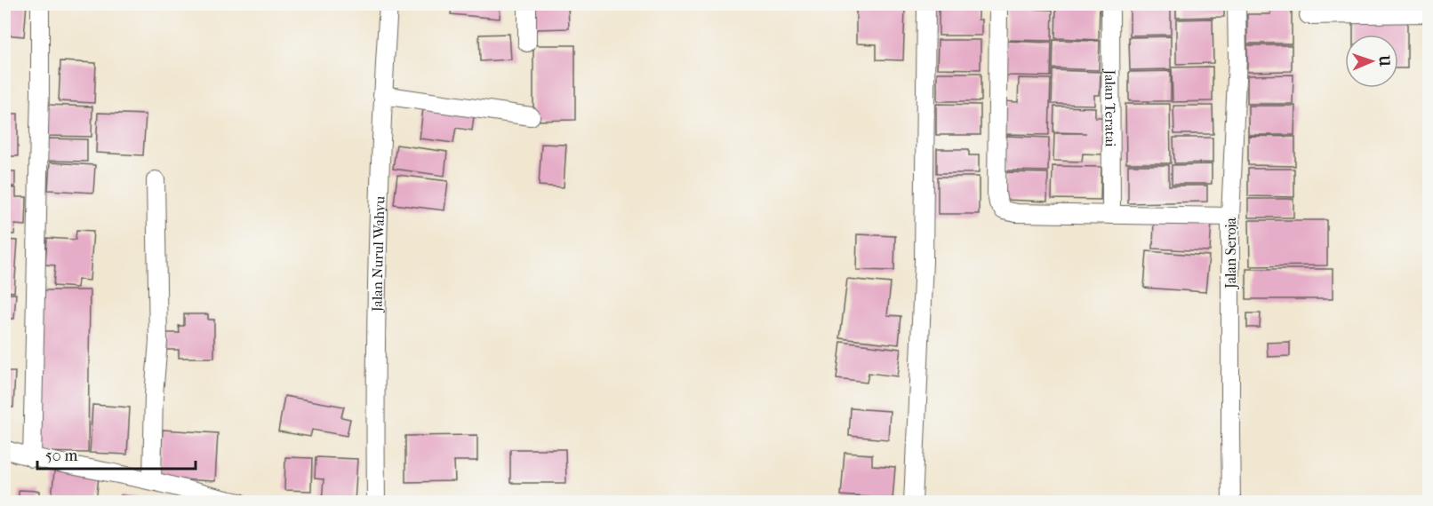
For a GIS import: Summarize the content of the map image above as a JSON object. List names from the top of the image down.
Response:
{
  "streets": {
    "street": ["Jalan Teratai", "Jalan Nurul Wahyu", "Jalan Seroja"]
  },
  "scale_bar": "50 m",
  "north": "right"
}
